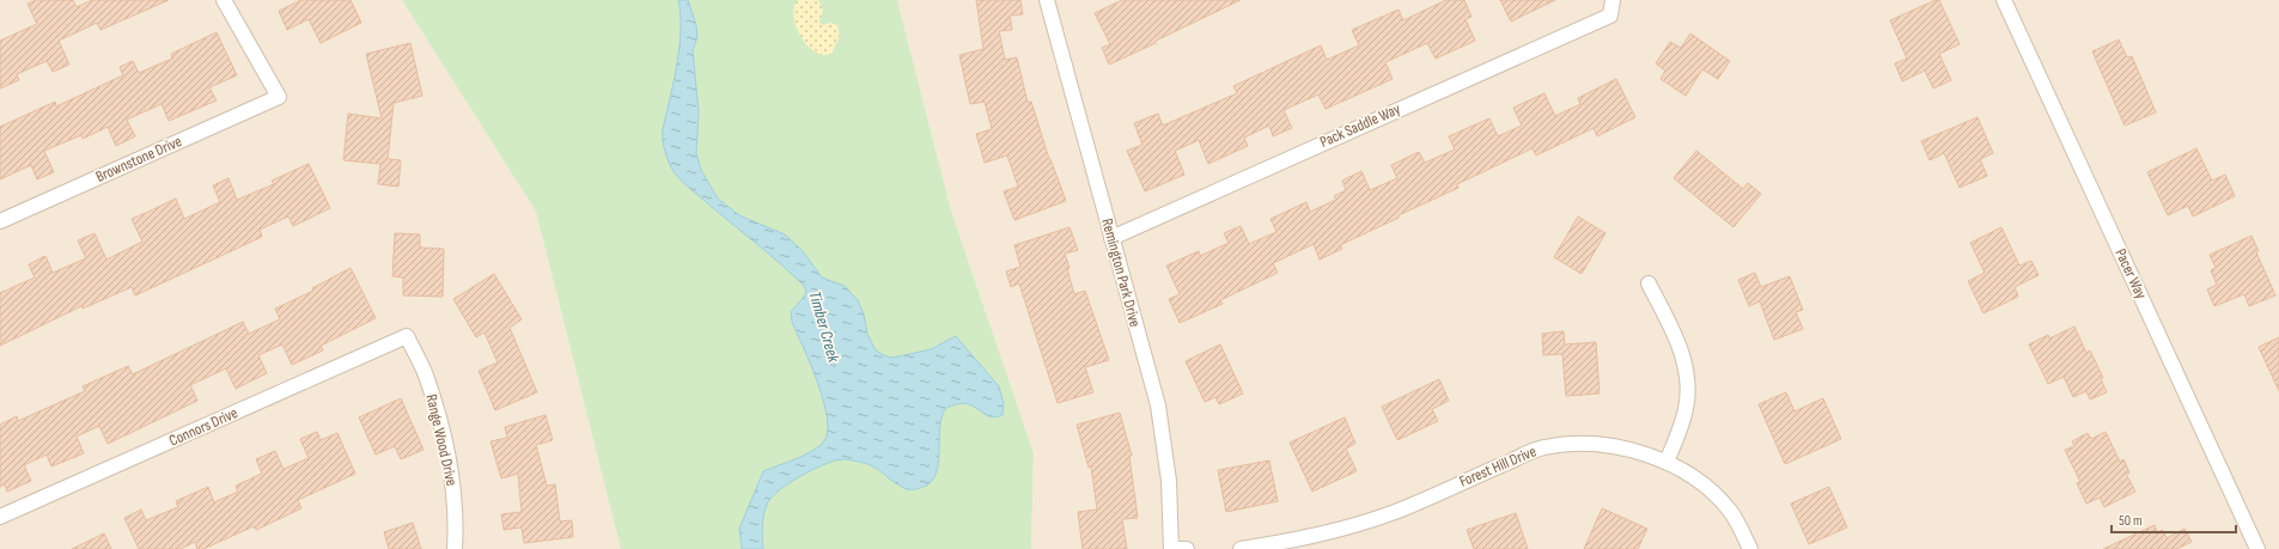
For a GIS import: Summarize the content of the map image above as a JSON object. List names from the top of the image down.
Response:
{
  "streets": {
    "street": [
      "Pack Saddle Way",
      "Brownstone Drive",
      "Remington Park Drive",
      "Pacer Way",
      "Connors Drive",
      "Range Wood Drive",
      "Forest Hill Drive"
    ]
  },
  "crossings": [
    ["Pack Saddle Way", "Remington Park Drive"],
    ["Connors Drive", "Range Wood Drive"]
  ],
  "water": ["Timber Creek"],
  "scale_bar": "50 m"
}
